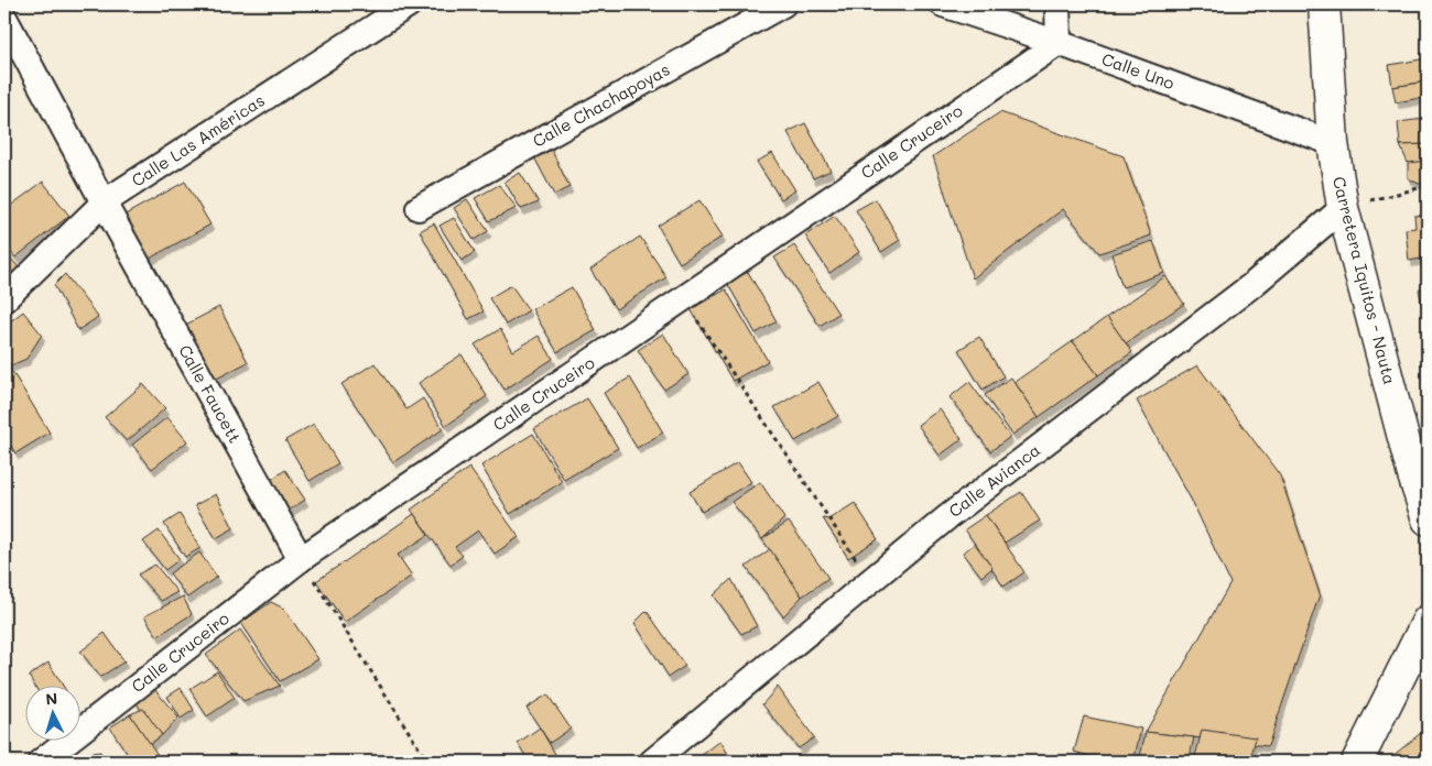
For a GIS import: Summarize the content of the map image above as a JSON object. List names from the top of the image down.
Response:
{
  "streets": {
    "main road": ["Carretera Iquitos - Nauta"],
    "street": [
      "Calle Uno",
      "Calle Chachapoyas",
      "Calle Las Américas",
      "Calle Cruceiro",
      "Calle Faucett",
      "Calle Avianca"
    ]
  },
  "crossings": [
    ["Calle Uno", "Calle Cruceiro"],
    ["Calle Uno", "Carretera Iquitos - Nauta"],
    ["Calle Las Américas", "Calle Faucett"],
    ["Calle Cruceiro", "Calle Faucett"],
    ["Carretera Iquitos - Nauta", "Calle Avianca"]
  ],
  "north": "top"
}
